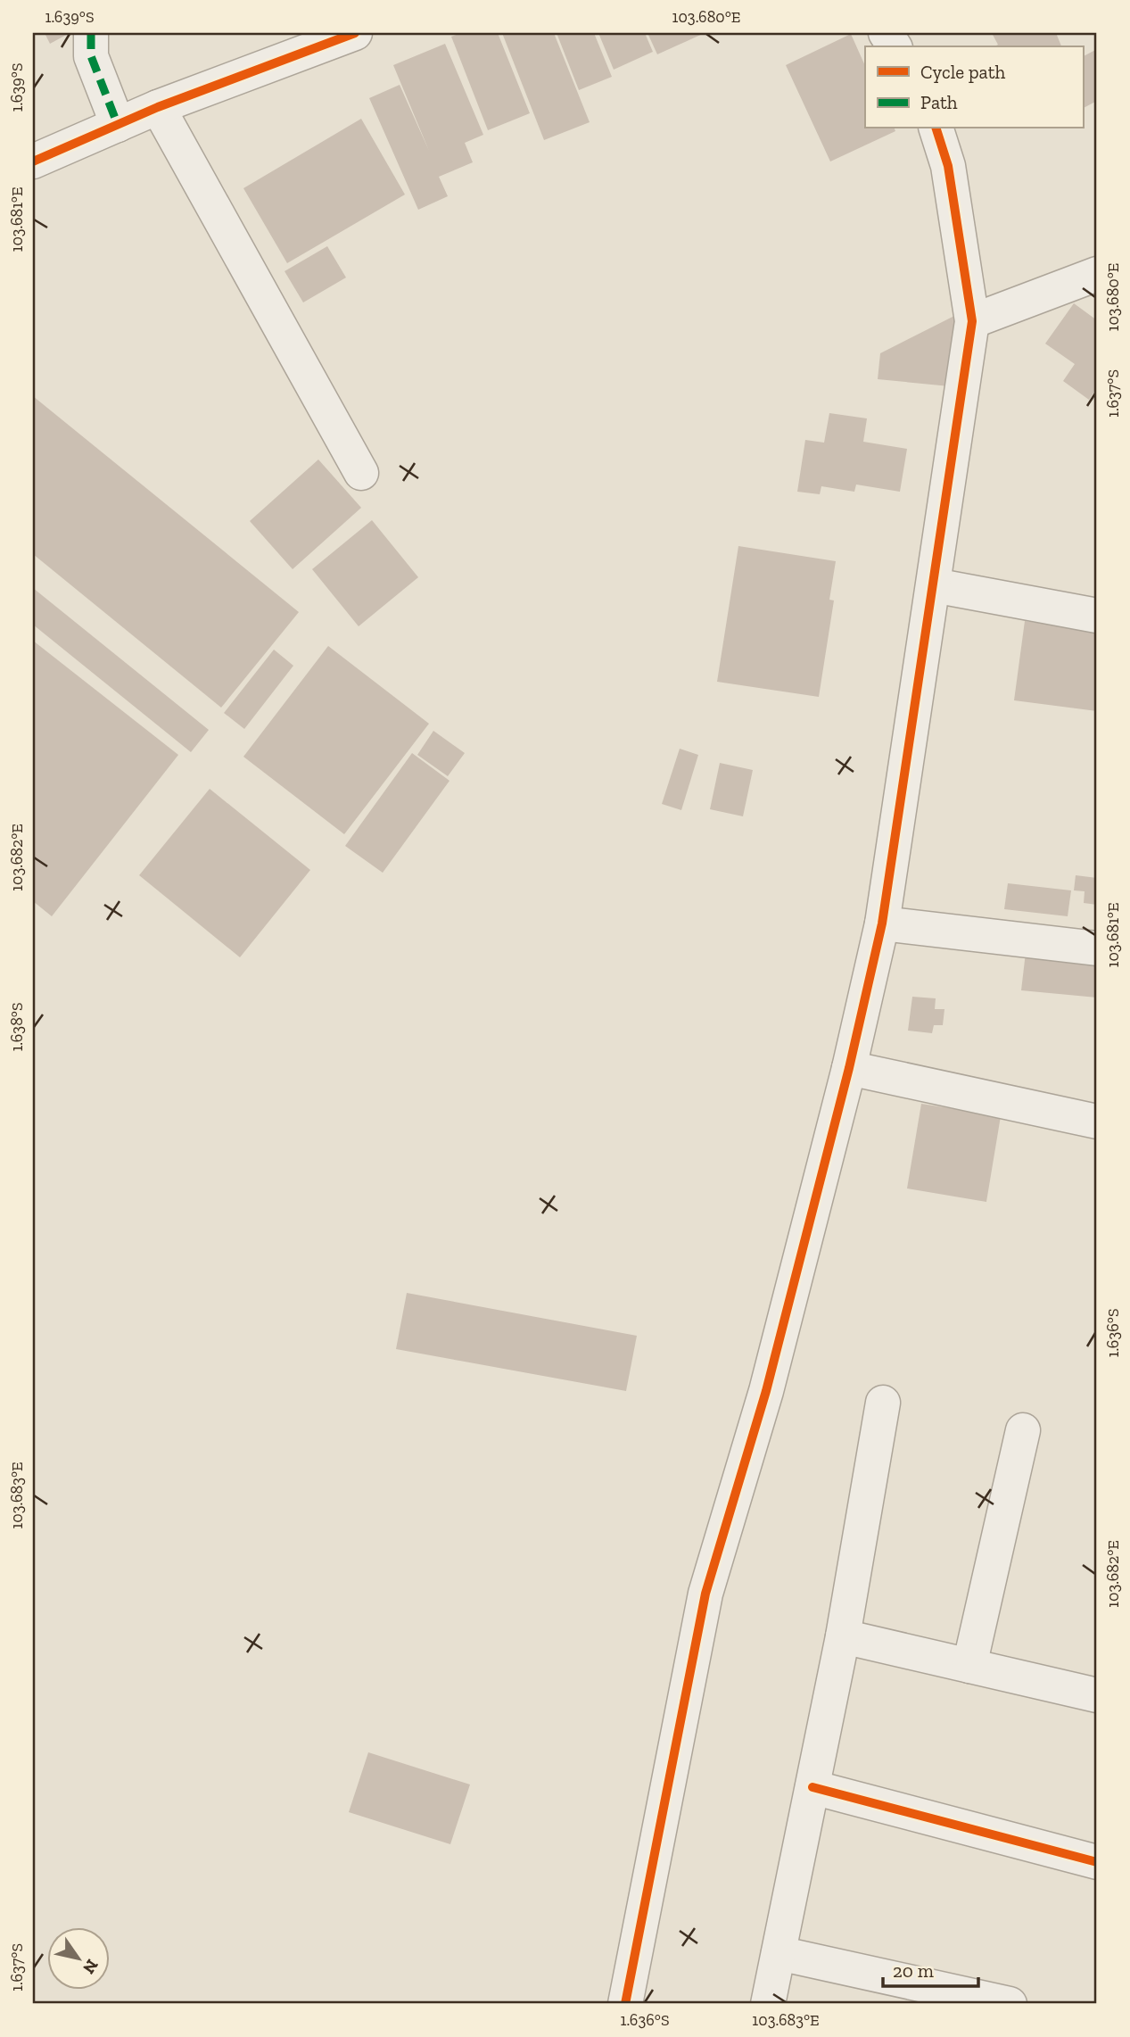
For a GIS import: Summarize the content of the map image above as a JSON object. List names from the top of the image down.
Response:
{
  "legend": ["Cycle path", "Path"],
  "scale_bar": "20 m",
  "north": "bottom right",
  "coordinates": [
    "1.639°S",
    "103.680°E",
    "103.681°E",
    "1.637°S",
    "103.682°E",
    "1.638°S",
    "1.636°S",
    "103.683°E"
  ]
}
